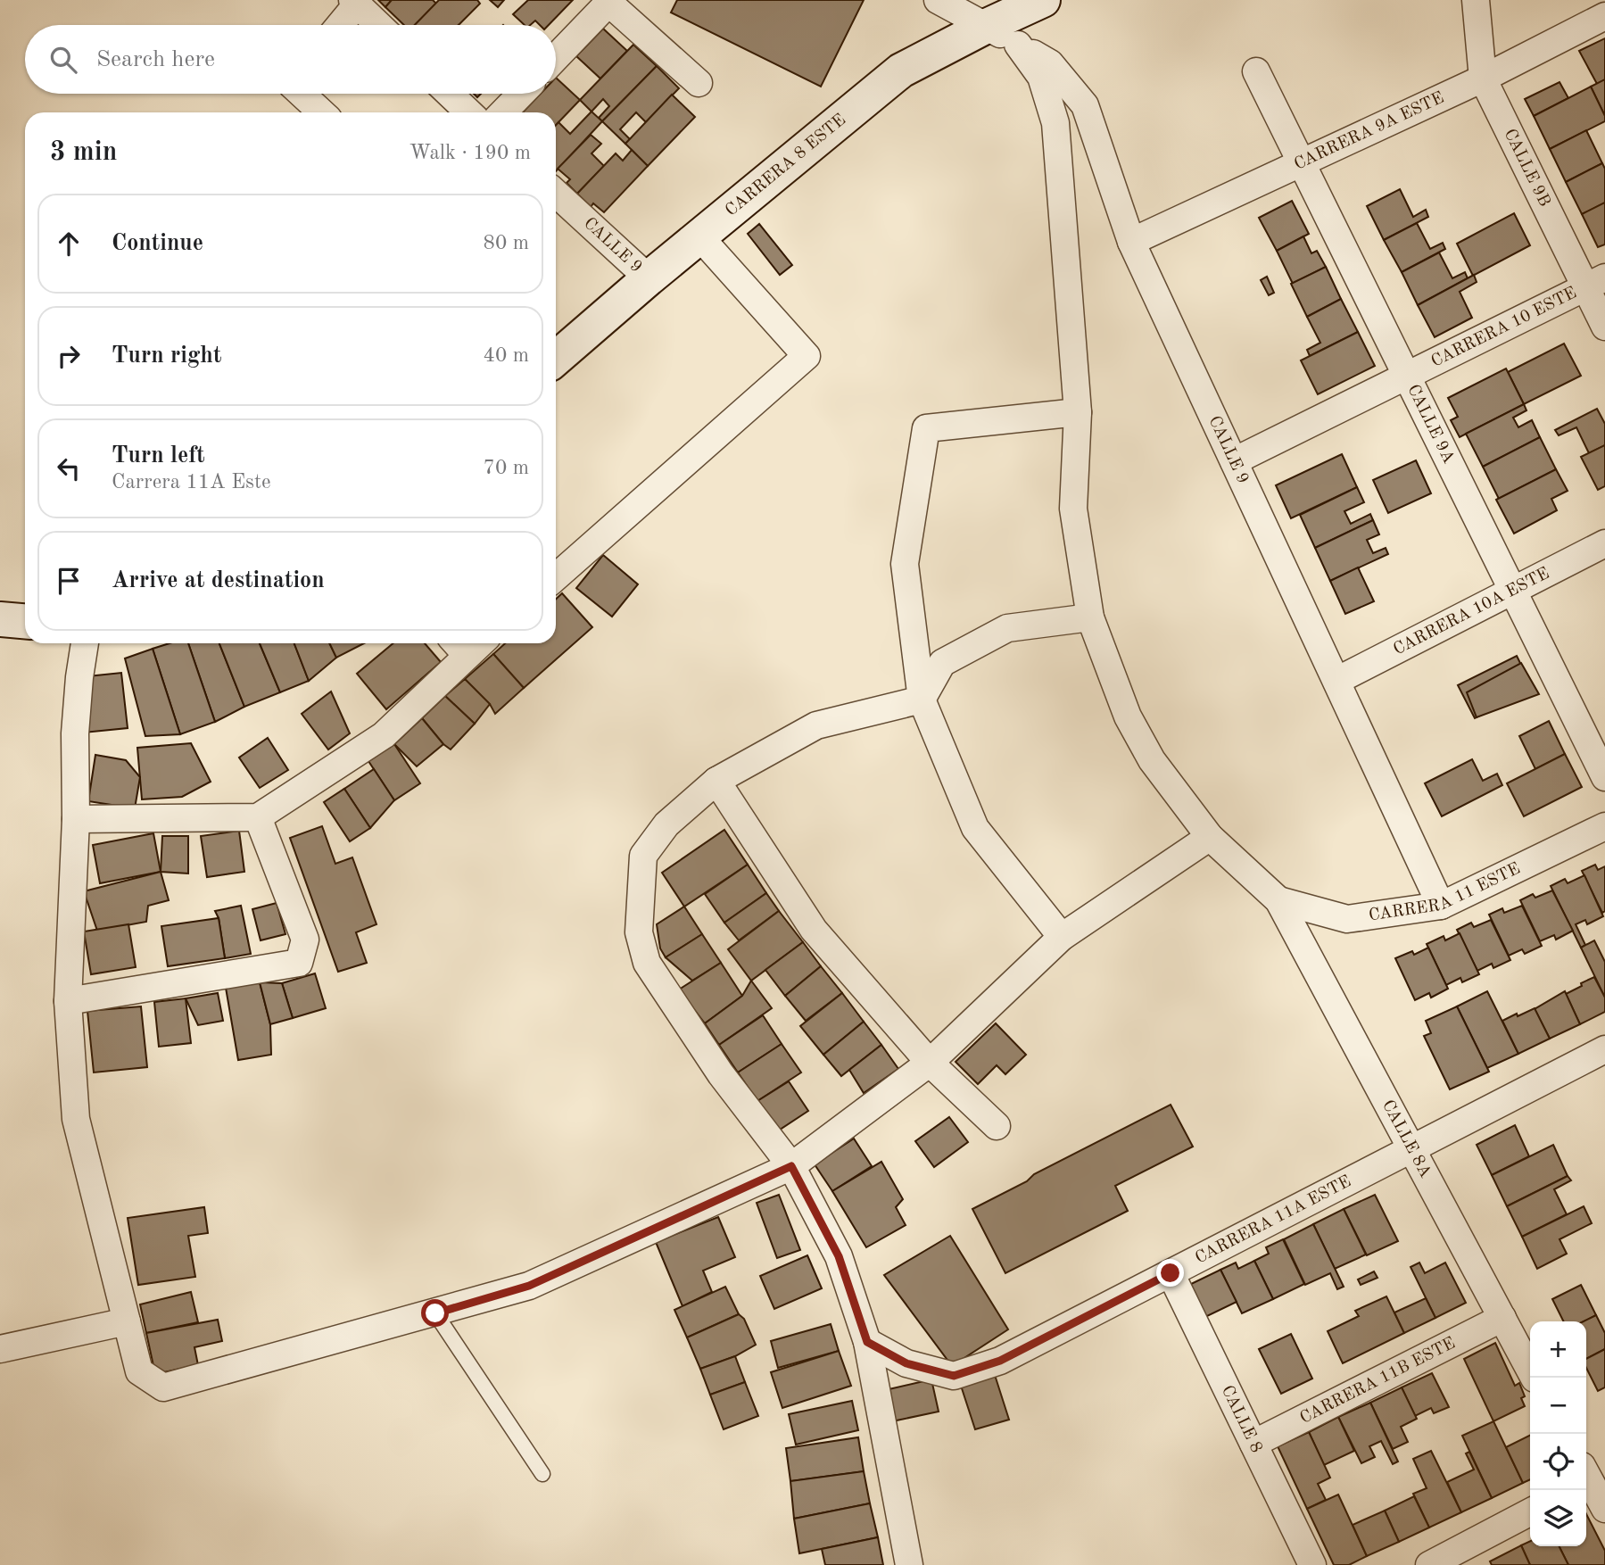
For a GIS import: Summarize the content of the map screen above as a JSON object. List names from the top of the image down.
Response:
{
  "streets": {
    "main road": ["CARRERA 8 ESTE"],
    "street": [
      "CARRERA 9A ESTE",
      "CALLE 9B",
      "CALLE 9",
      "CARRERA 10 ESTE",
      "CALLE 9A",
      "CARRERA 10A ESTE",
      "CARRERA 11 ESTE",
      "CALLE 8A",
      "CARRERA 11A ESTE",
      "CARRERA 11B ESTE",
      "CALLE 8"
    ]
  },
  "crossings": [
    ["CARRERA 9A ESTE", "CALLE 9B"],
    ["CARRERA 9A ESTE", "CALLE 9"],
    ["CARRERA 9A ESTE", "CALLE 9A"],
    ["CARRERA 8 ESTE", "CALLE 9"],
    ["CALLE 9B", "CARRERA 10 ESTE"],
    ["CALLE 9", "CARRERA 10 ESTE"],
    ["CALLE 9", "CARRERA 10A ESTE"],
    ["CALLE 9", "CARRERA 11 ESTE"],
    ["CARRERA 10 ESTE", "CALLE 9A"],
    ["CALLE 9A", "CARRERA 10A ESTE"],
    ["CARRERA 11 ESTE", "CALLE 8A"],
    ["CALLE 8A", "CARRERA 11A ESTE"],
    ["CALLE 8A", "CARRERA 11B ESTE"],
    ["CARRERA 11A ESTE", "CALLE 8"],
    ["CARRERA 11B ESTE", "CALLE 8"]
  ],
  "page": {
    "search": "Search here",
    "heading": ["3 min", "Walk · 190 m"],
    "list": [
      ["Continue", "80 m"],
      ["Turn right", "40 m"],
      ["Turn left", "Carrera 11A Este", "70 m"],
      "Arrive at destination"
    ],
    "map_buttons": ["+", "−"]
  }
}
